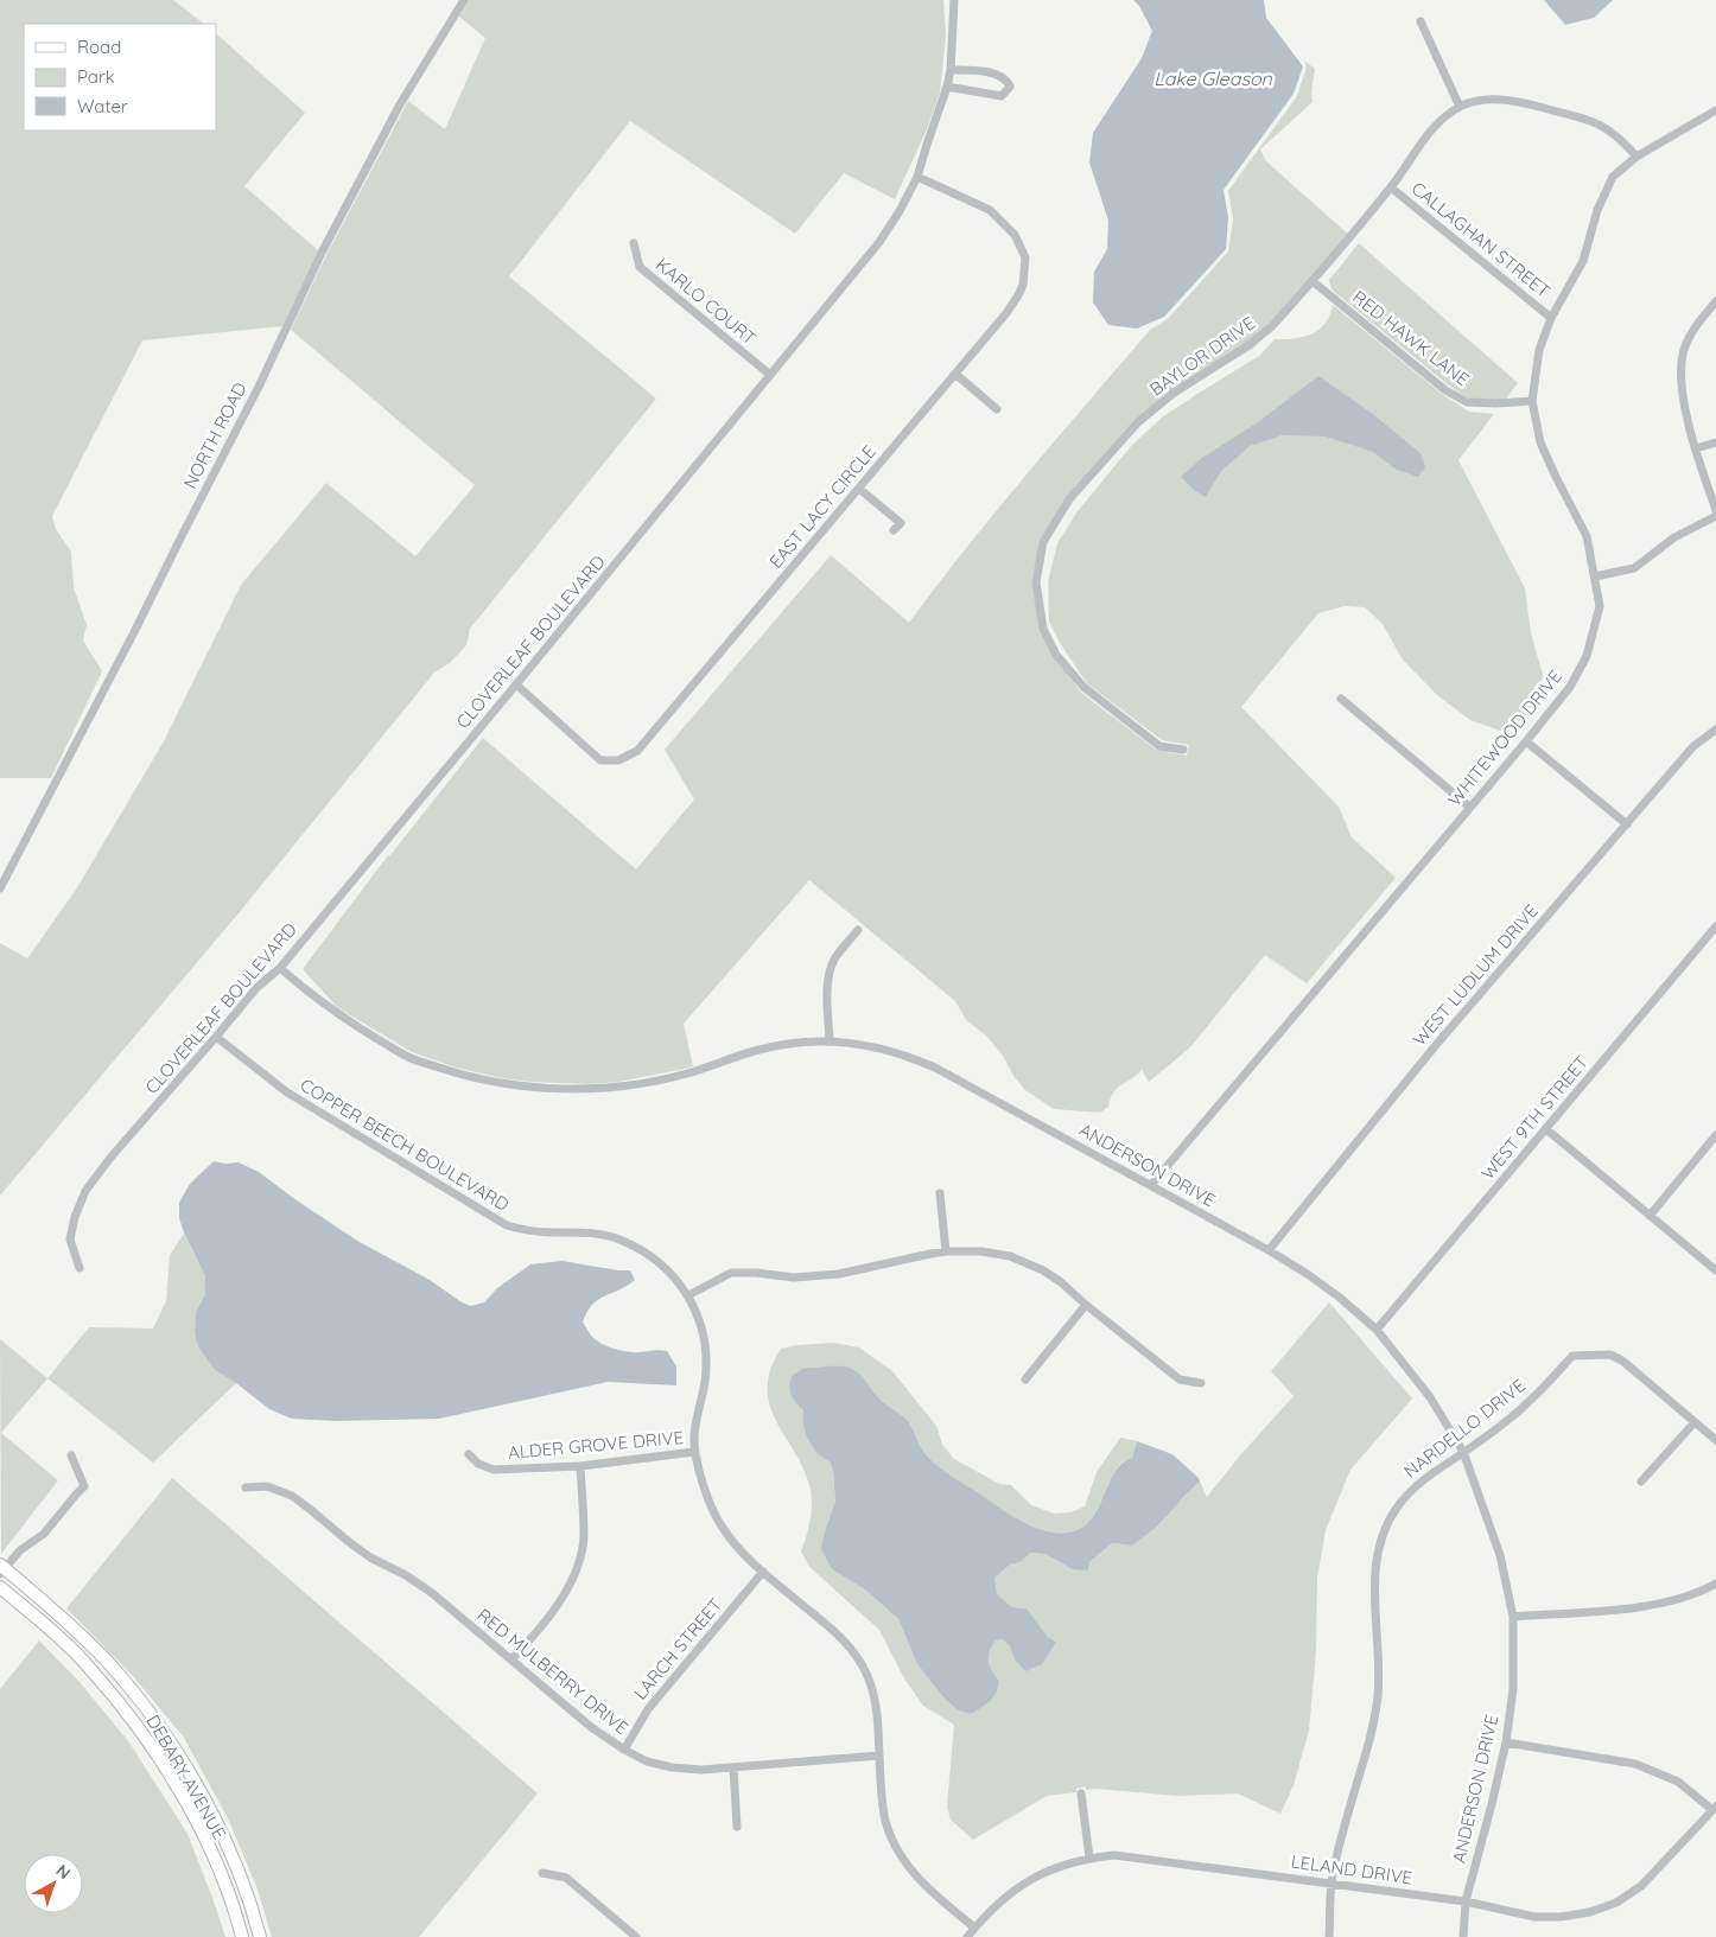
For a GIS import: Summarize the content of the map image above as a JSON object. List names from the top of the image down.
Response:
{
  "streets": {
    "main road": ["DEBARY AVENUE"],
    "street": [
      "CALLAGHAN STREET",
      "KARLO COURT",
      "RED HAWK LANE",
      "BAYLOR DRIVE",
      "NORTH ROAD",
      "EAST LACY CIRCLE",
      "CLOVERLEAF BOULEVARD",
      "WHITEWOOD DRIVE",
      "WEST LUDLUM DRIVE",
      "WEST 9TH STREET",
      "COPPER BEECH BOULEVARD",
      "ANDERSON DRIVE",
      "NARDELLO DRIVE",
      "ALDER GROVE DRIVE",
      "LARCH STREET",
      "RED MULBERRY DRIVE",
      "LELAND DRIVE"
    ]
  },
  "crossings": [
    ["CALLAGHAN STREET", "BAYLOR DRIVE"],
    ["CALLAGHAN STREET", "WHITEWOOD DRIVE"],
    ["KARLO COURT", "CLOVERLEAF BOULEVARD"],
    ["RED HAWK LANE", "BAYLOR DRIVE"],
    ["RED HAWK LANE", "WHITEWOOD DRIVE"],
    ["BAYLOR DRIVE", "WHITEWOOD DRIVE"],
    ["EAST LACY CIRCLE", "CLOVERLEAF BOULEVARD"],
    ["CLOVERLEAF BOULEVARD", "COPPER BEECH BOULEVARD"],
    ["CLOVERLEAF BOULEVARD", "ANDERSON DRIVE"],
    ["WHITEWOOD DRIVE", "ANDERSON DRIVE"],
    ["WEST LUDLUM DRIVE", "ANDERSON DRIVE"],
    ["WEST 9TH STREET", "ANDERSON DRIVE"],
    ["COPPER BEECH BOULEVARD", "ALDER GROVE DRIVE"],
    ["COPPER BEECH BOULEVARD", "LARCH STREET"],
    ["COPPER BEECH BOULEVARD", "RED MULBERRY DRIVE"],
    ["COPPER BEECH BOULEVARD", "LELAND DRIVE"],
    ["ANDERSON DRIVE", "NARDELLO DRIVE"],
    ["ANDERSON DRIVE", "LELAND DRIVE"],
    ["NARDELLO DRIVE", "LELAND DRIVE"],
    ["LARCH STREET", "RED MULBERRY DRIVE"]
  ],
  "water": ["Lake Gleason"],
  "legend": ["Road", "Park", "Water"],
  "north": "top right"
}
